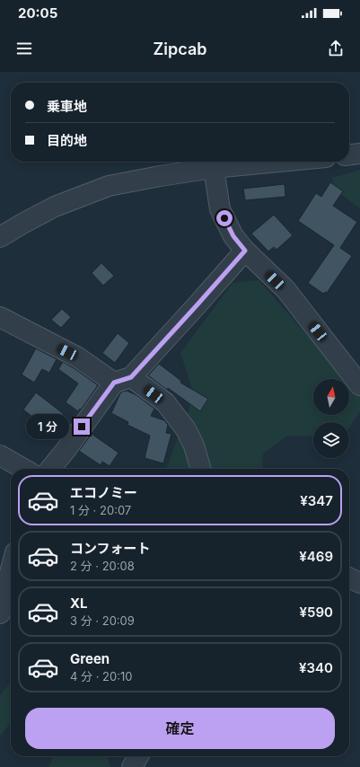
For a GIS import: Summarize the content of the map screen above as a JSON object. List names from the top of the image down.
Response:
{
  "north": "top",
  "page": {
    "status": "20:05",
    "header": "Zipcab",
    "banner": ["乗車地", "目的地"],
    "bubble": "1 分",
    "list": [
      {
        "name": "エコノミー",
        "note": "1 分 · 20:07",
        "value": "¥347"
      },
      {
        "name": "コンフォート",
        "note": "2 分 · 20:08",
        "value": "¥469"
      },
      {
        "name": "XL",
        "note": "3 分 · 20:09",
        "value": "¥590"
      },
      {
        "name": "Green",
        "note": "4 分 · 20:10",
        "value": "¥340"
      }
    ],
    "buttons": "確定"
  }
}
